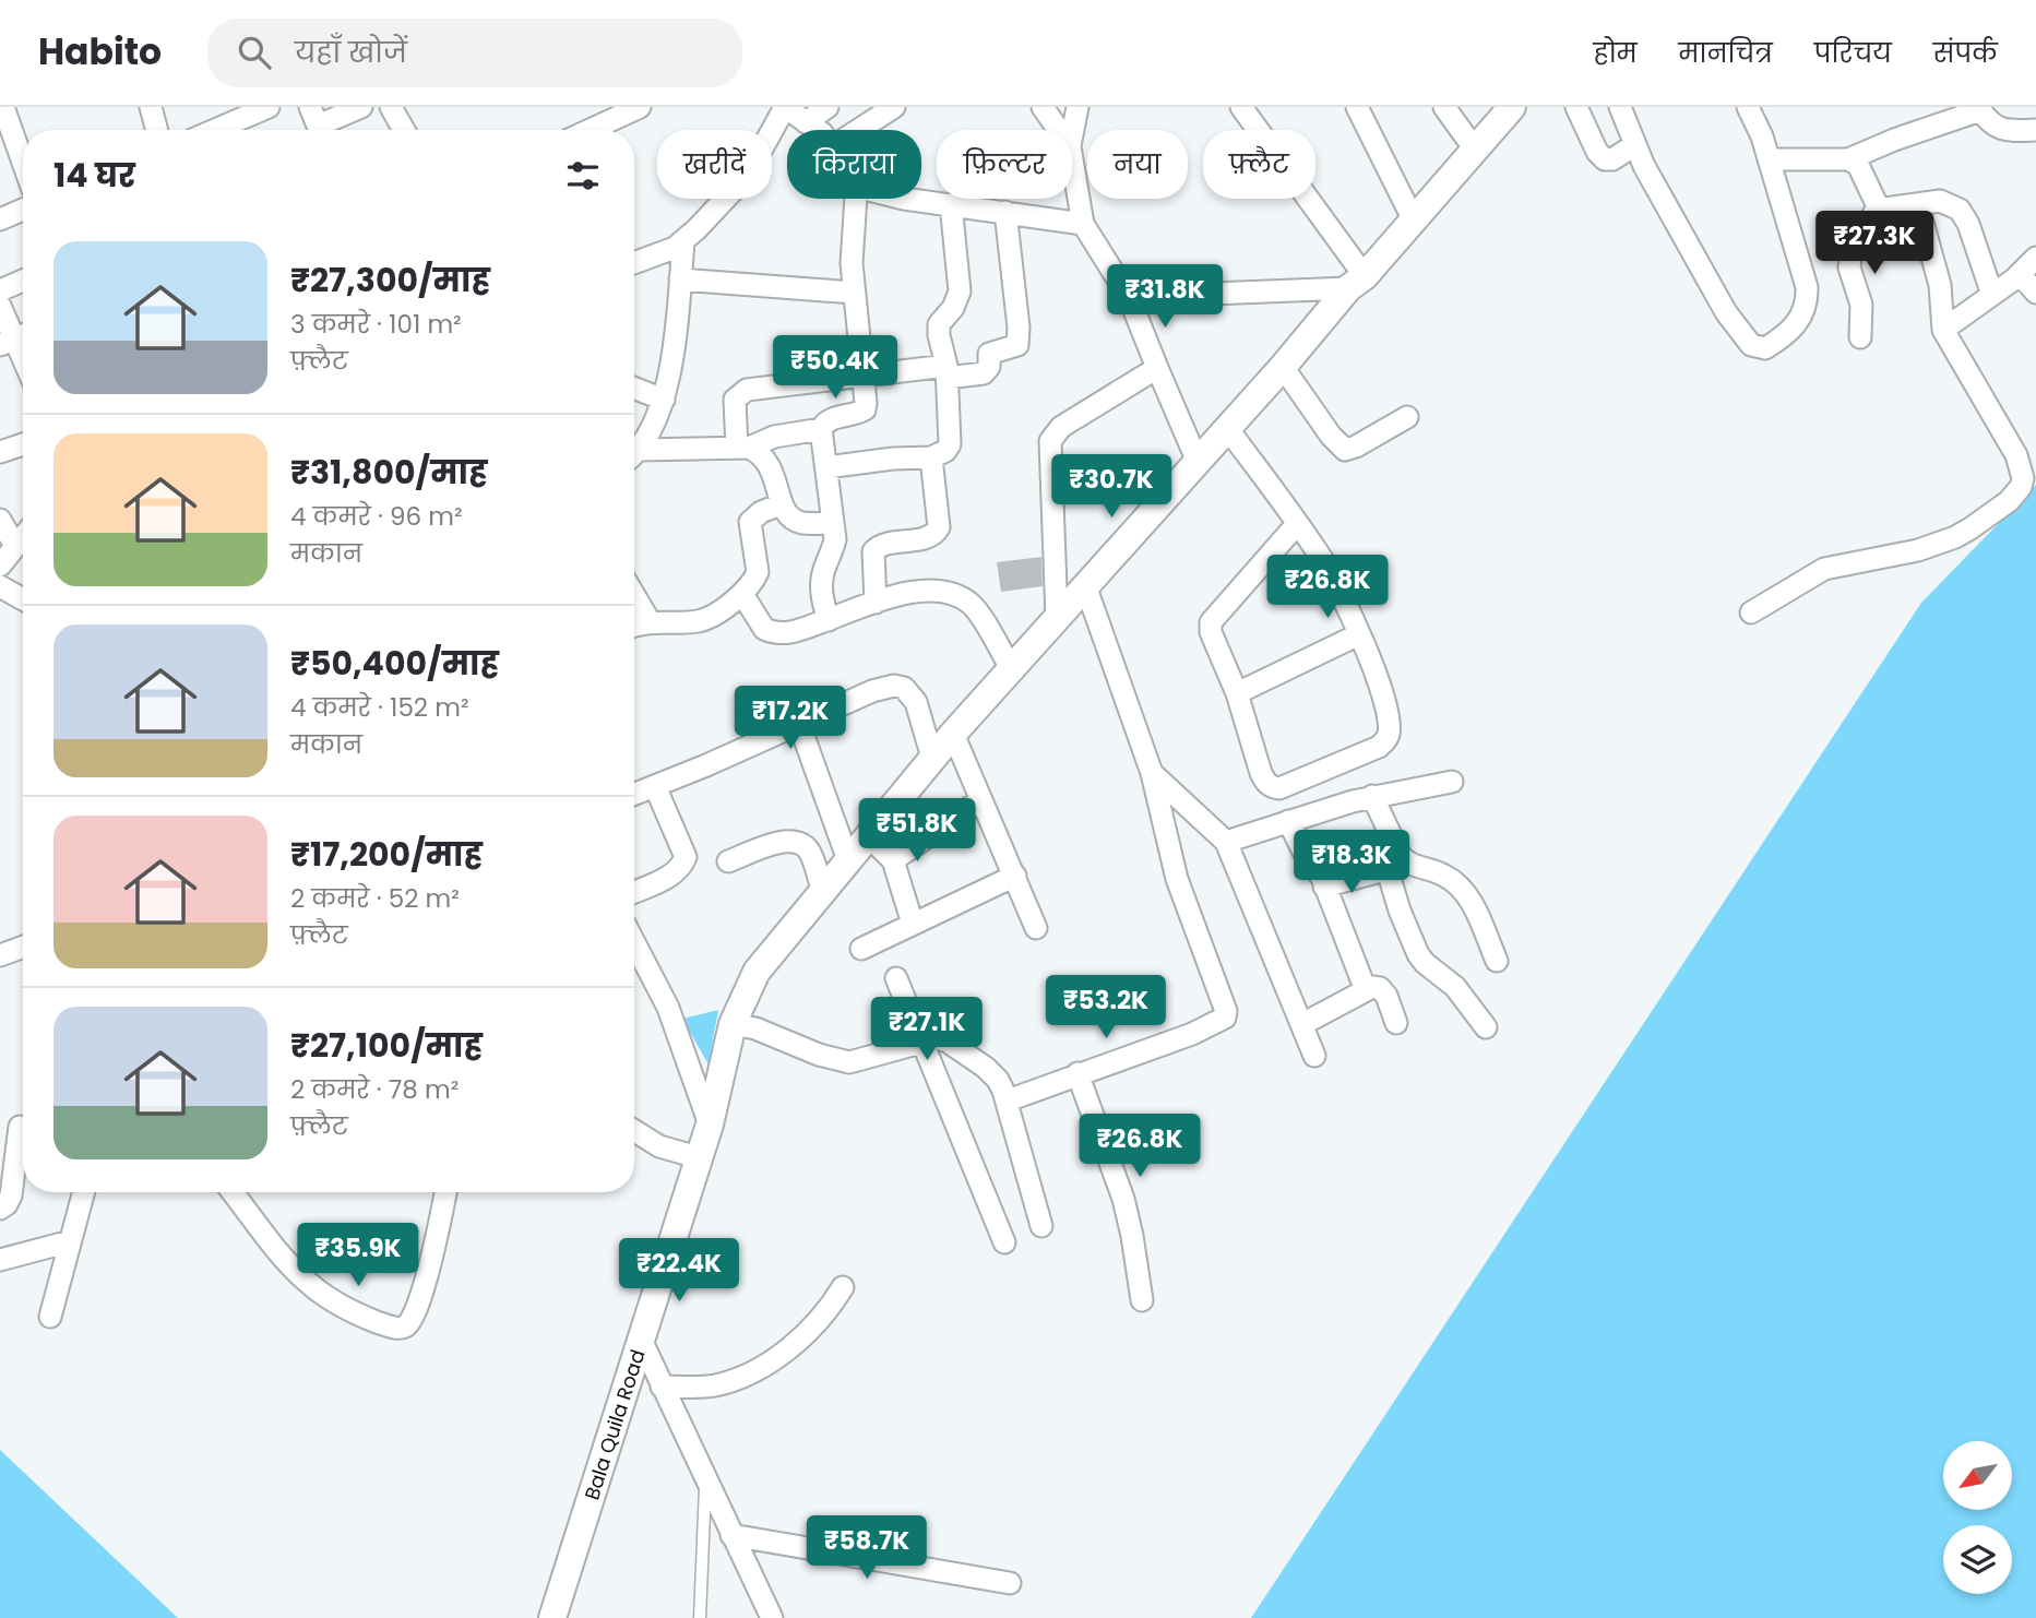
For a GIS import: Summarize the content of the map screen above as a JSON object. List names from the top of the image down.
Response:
{
  "streets": {
    "street": ["Bala Quila Road"]
  },
  "north": "bottom left",
  "page": {
    "header": "Habito",
    "search": "यहाँ खोजें",
    "nav": [
      "होम",
      "मानचित्र",
      "परिचय",
      "संपर्क"
    ],
    "chip": [
      "खरीदें",
      "किराया",
      "फ़िल्टर",
      "नया",
      "फ़्लैट"
    ],
    "heading": "14 घर",
    "price": [
      "₹27.3K",
      "₹31.8K",
      "₹50.4K",
      "₹30.7K",
      "₹26.8K",
      "₹17.2K",
      "₹51.8K",
      "₹18.3K",
      "₹53.2K",
      "₹27.1K",
      "₹26.8K",
      "₹35.9K",
      "₹22.4K",
      "₹58.7K"
    ],
    "list": [
      {
        "name": "₹27,300/माह",
        "note": "3 कमरे · 101 m² · फ़्लैट"
      },
      {
        "name": "₹31,800/माह",
        "note": "4 कमरे · 96 m² · मकान"
      },
      {
        "name": "₹50,400/माह",
        "note": "4 कमरे · 152 m² · मकान"
      },
      {
        "name": "₹17,200/माह",
        "note": "2 कमरे · 52 m² · फ़्लैट"
      },
      {
        "name": "₹27,100/माह",
        "note": "2 कमरे · 78 m² · फ़्लैट"
      }
    ]
  }
}
